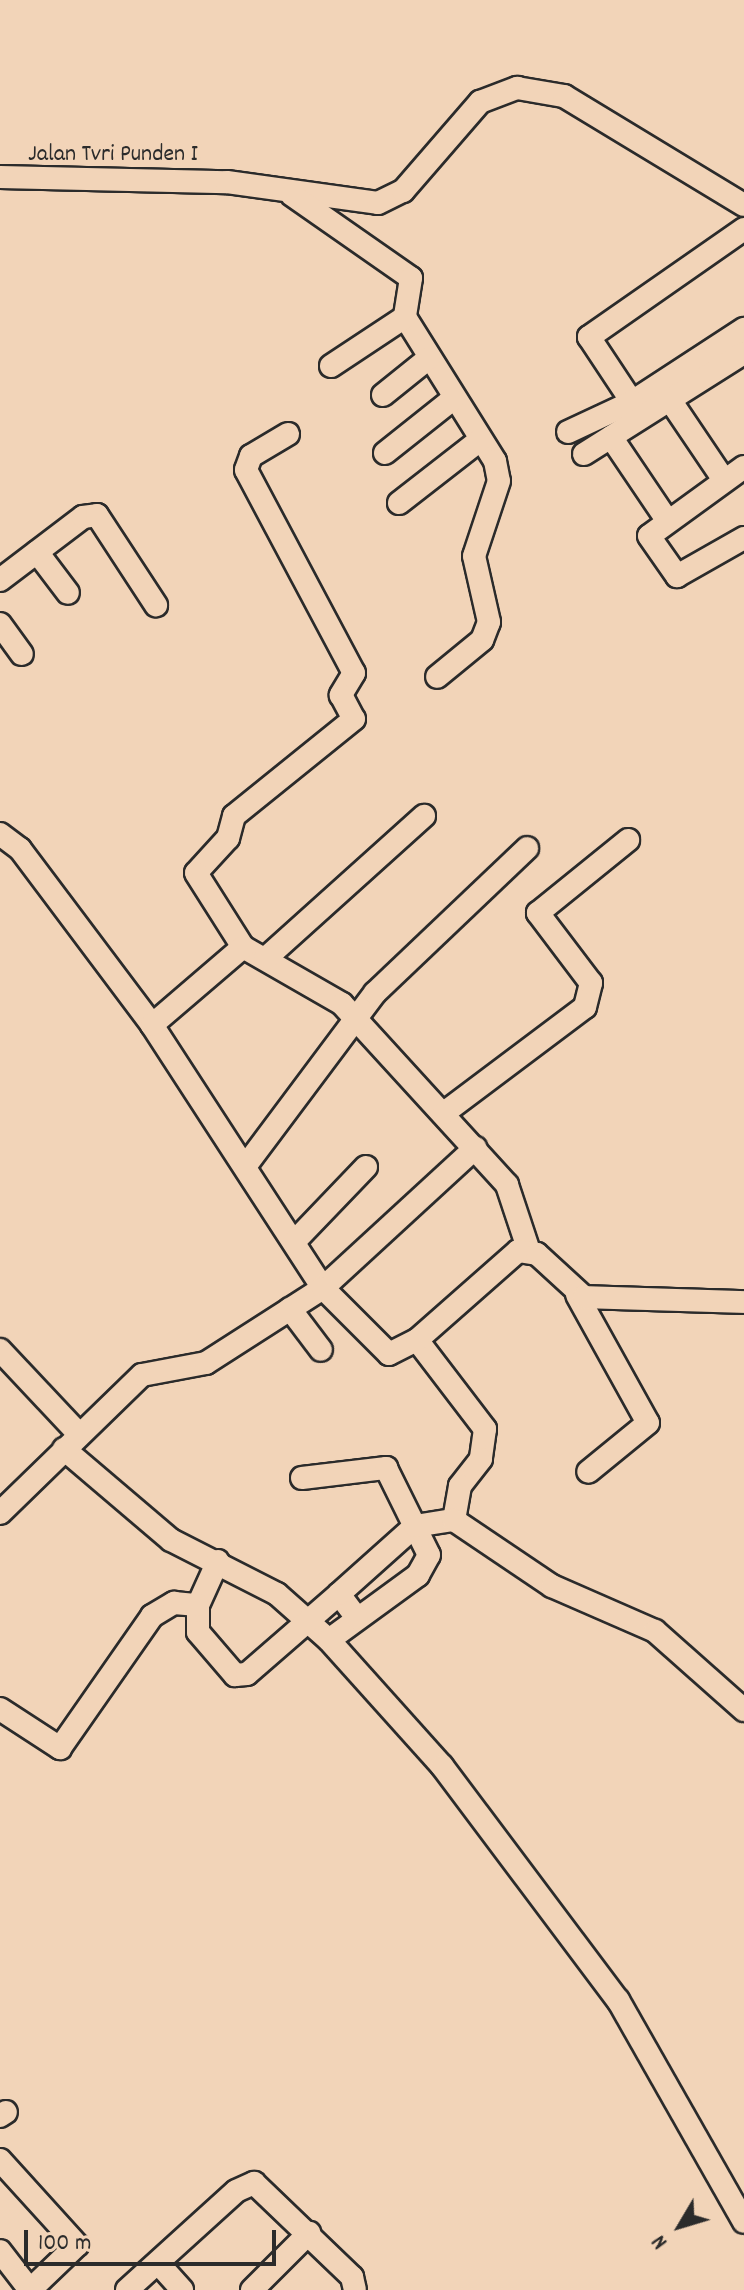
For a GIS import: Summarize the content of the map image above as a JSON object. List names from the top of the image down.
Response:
{
  "streets": {
    "street": ["Jalan Tvri Punden I"]
  },
  "scale_bar": "100 m",
  "north": "bottom left"
}
